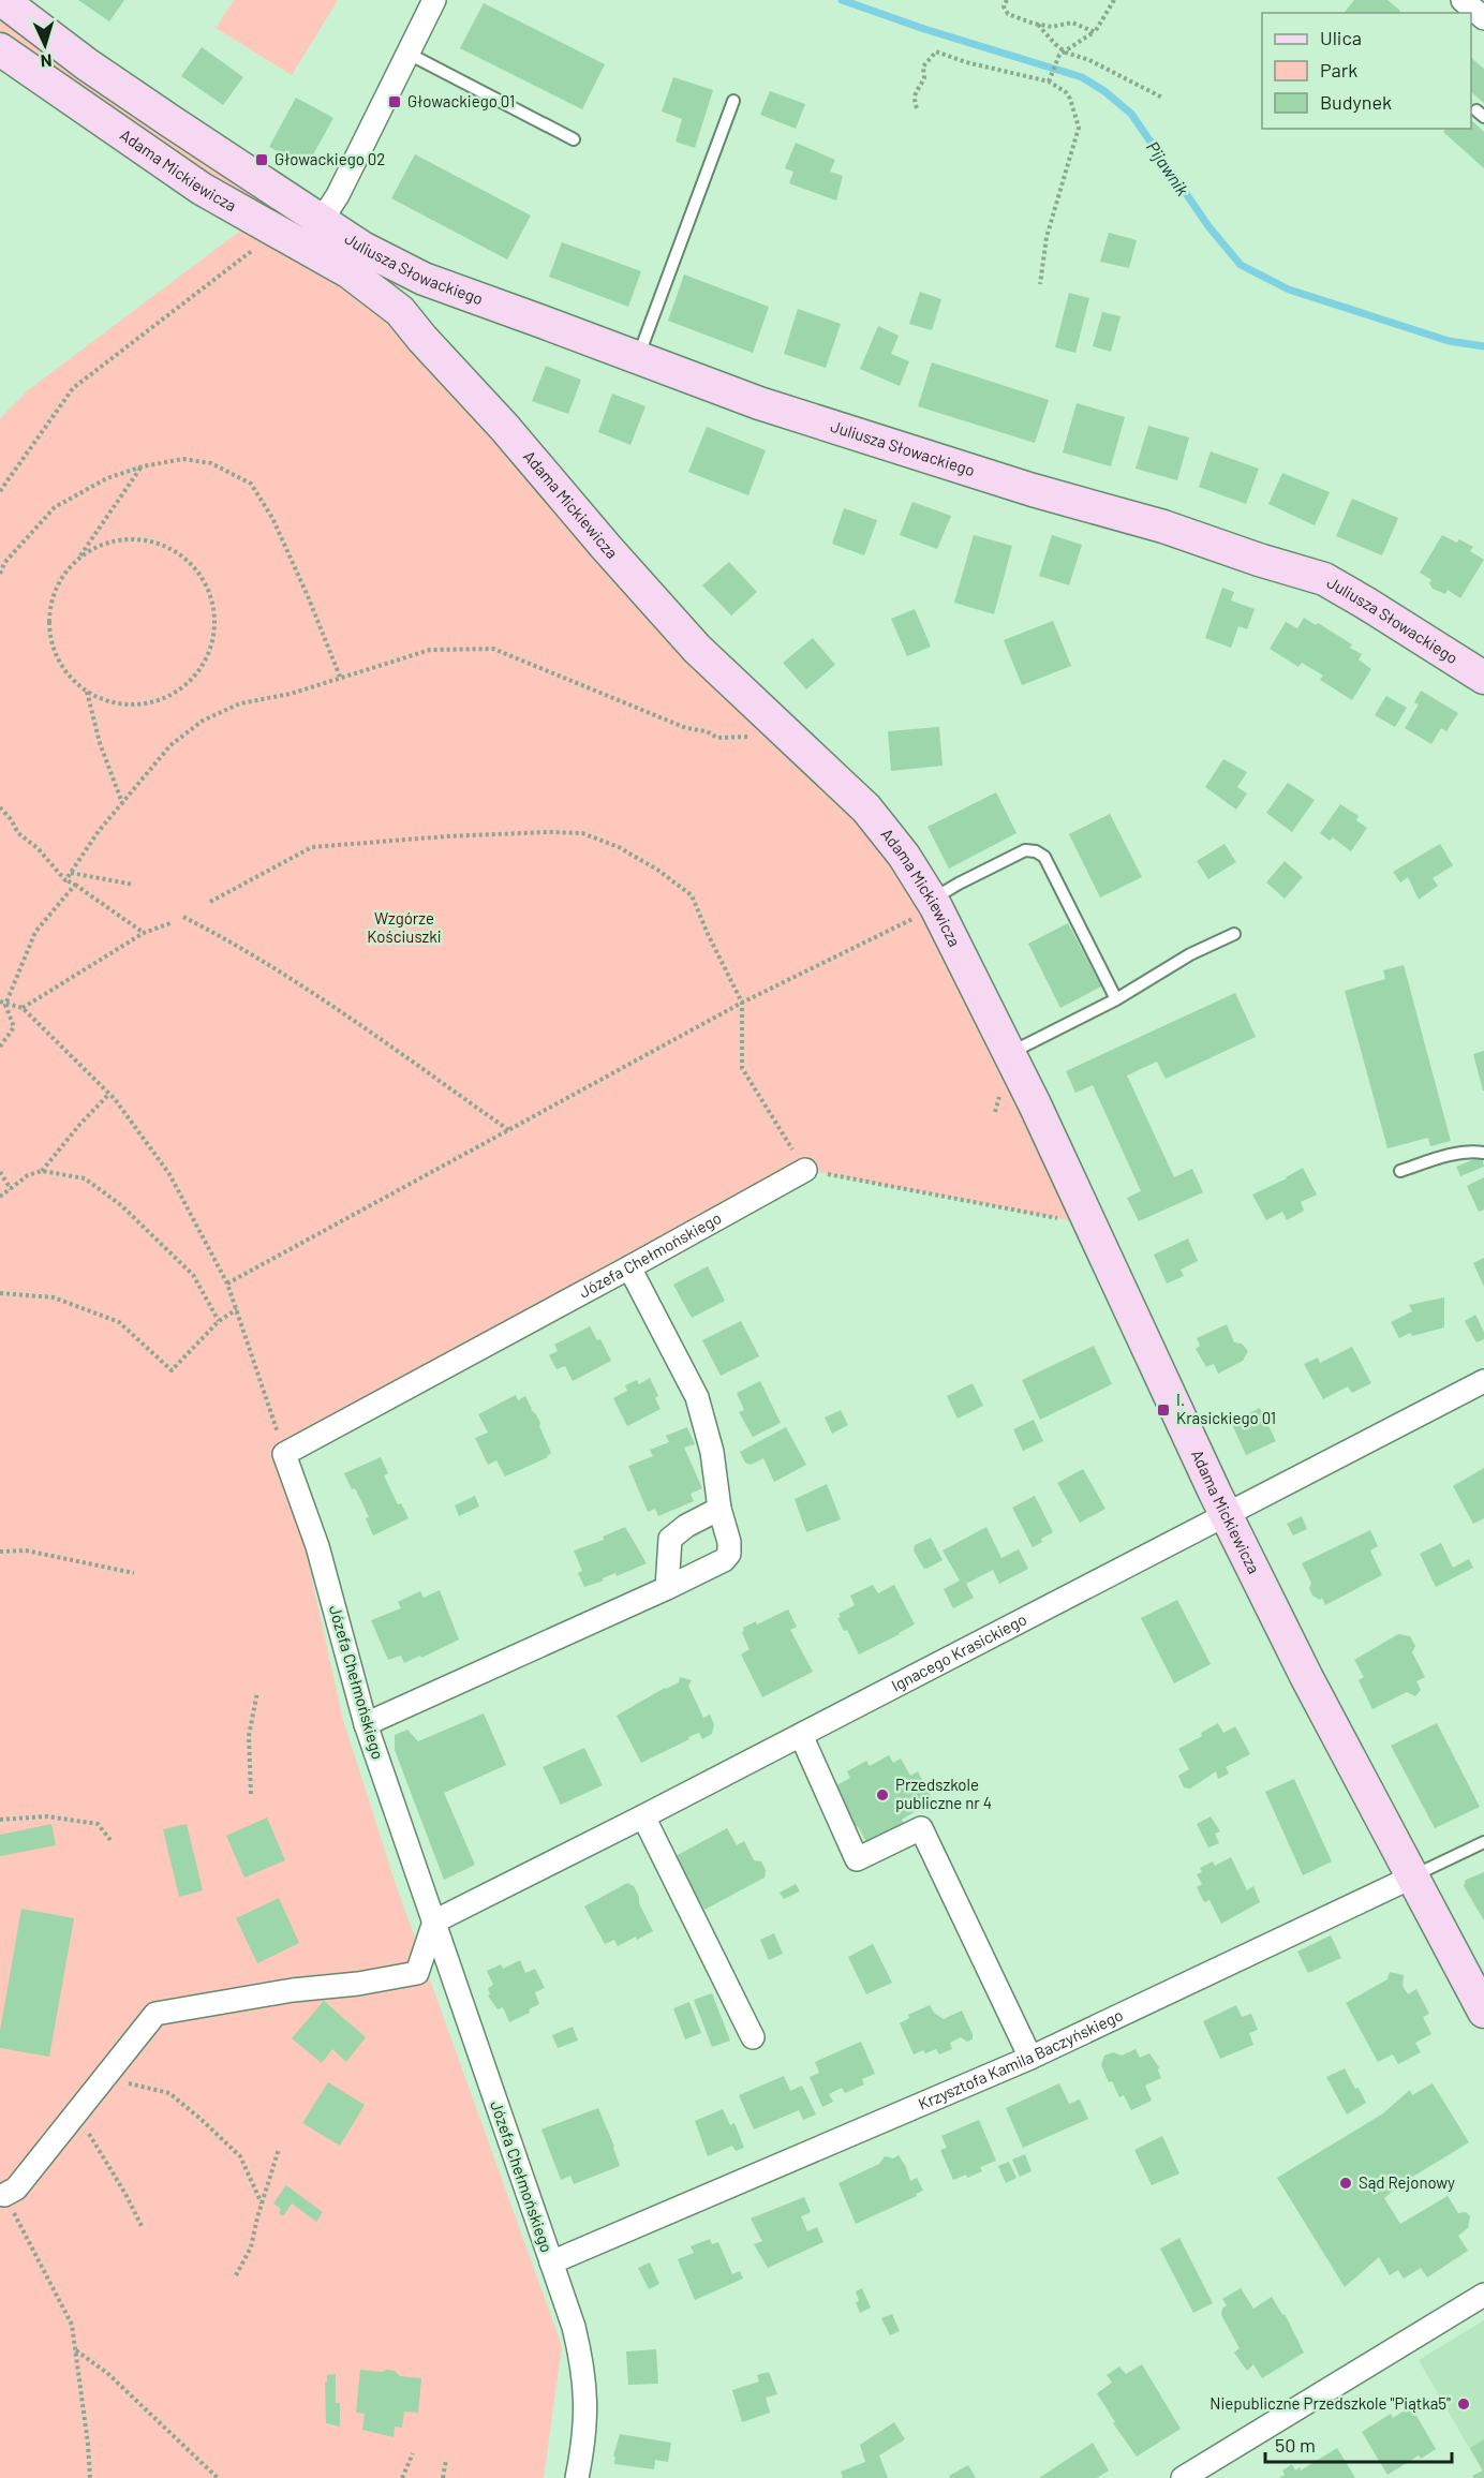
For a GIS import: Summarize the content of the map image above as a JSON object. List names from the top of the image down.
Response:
{
  "streets": {
    "street": [
      "Adama Mickiewicza",
      "Juliusza Słowackiego",
      "Józefa Chełmońskiego",
      "Ignacego Krasickiego",
      "Krzysztofa Kamila Baczyńskiego"
    ]
  },
  "crossings": [
    ["Adama Mickiewicza", "Juliusza Słowackiego"],
    ["Adama Mickiewicza", "Ignacego Krasickiego"],
    ["Adama Mickiewicza", "Krzysztofa Kamila Baczyńskiego"],
    ["Józefa Chełmońskiego", "Ignacego Krasickiego"],
    ["Józefa Chełmońskiego", "Krzysztofa Kamila Baczyńskiego"]
  ],
  "water": ["Pijawnik"],
  "parks": ["Wzgórze Kościuszki"],
  "places": {
    "transit": ["Głowackiego 01", "Głowackiego 02", "I. Krasickiego 01"],
    "other": ["Przedszkole publiczne nr 4", "Sąd Rejonowy", "Niepubliczne Przedszkole \"Piątka5\""]
  },
  "legend": ["Ulica", "Park", "Budynek"],
  "scale_bar": "50 m",
  "north": "bottom"
}
